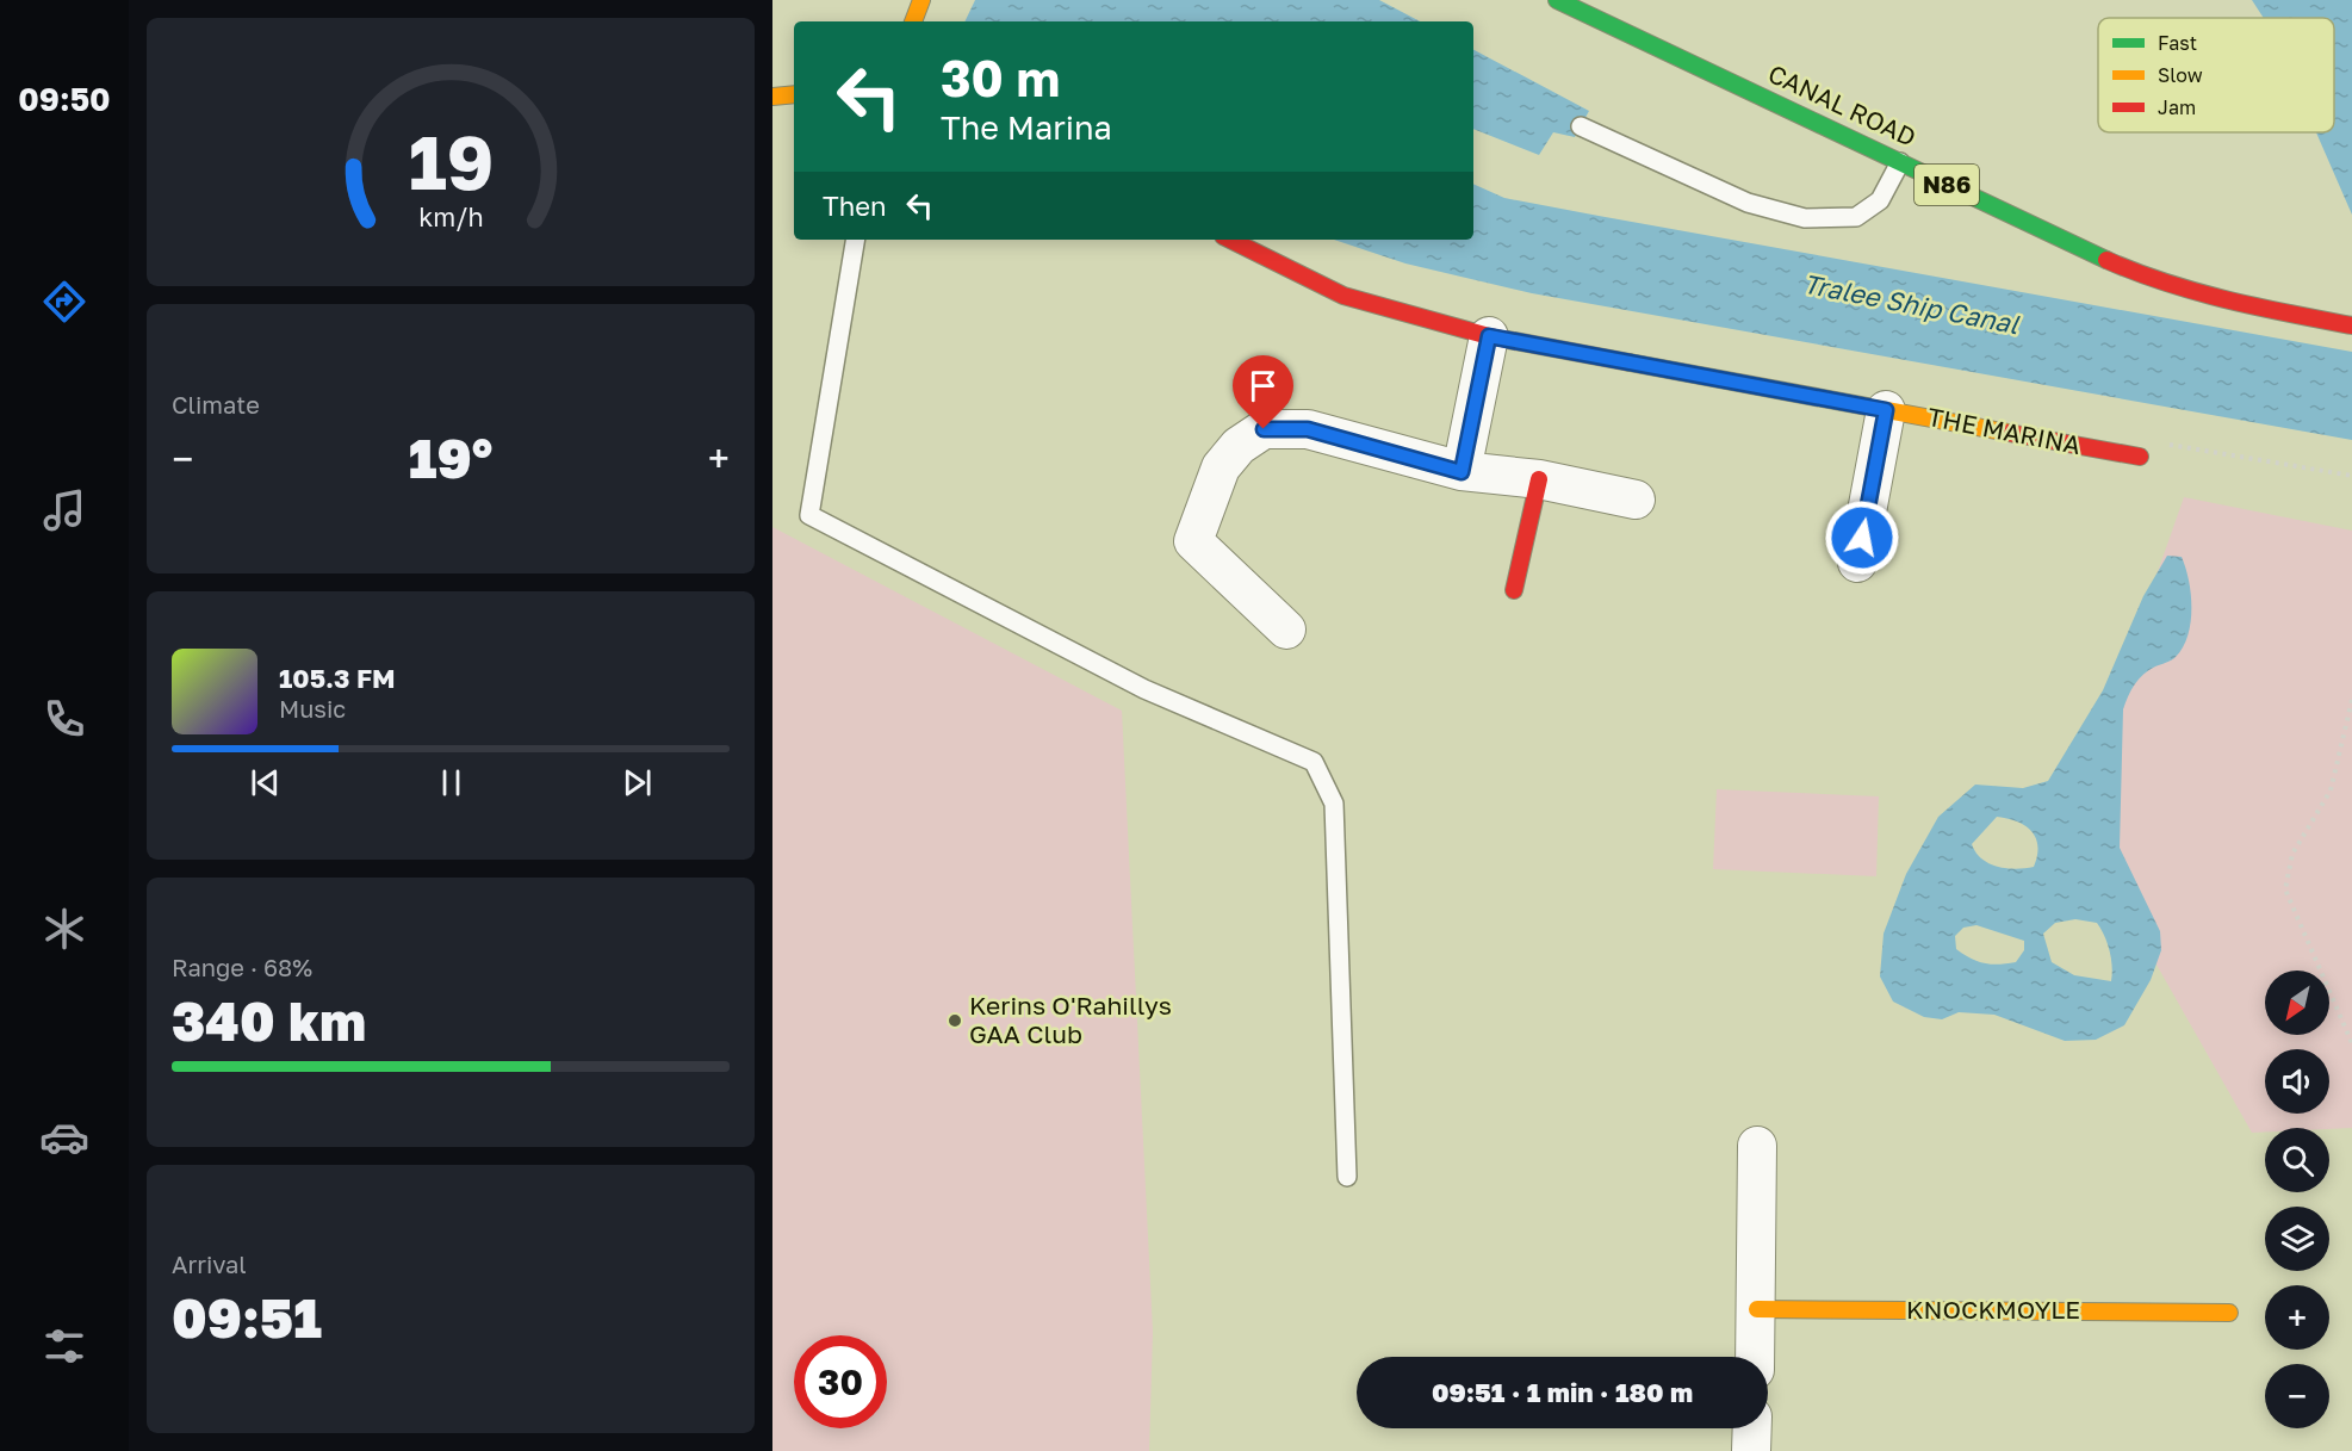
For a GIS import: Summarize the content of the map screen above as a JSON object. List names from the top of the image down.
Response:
{
  "streets": {
    "street": [
      "CANAL ROAD",
      "N86",
      "THE MARINA",
      "KNOCKMOYLE"
    ]
  },
  "water": ["Tralee Ship Canal"],
  "places": ["Kerins O'Rahillys GAA Club"],
  "legend": ["Fast", "Slow", "Jam"],
  "north": "bottom left",
  "page": {
    "tabs": "09:50",
    "turn": ["30 m", "The Marina"],
    "then": "Then",
    "tile": [
      "Climate",
      ["Range · 68%", "340 km"],
      ["Arrival", "09:51"]
    ],
    "heat": ["−", "19°", "+"],
    "song": ["105.3 FM", "Music"],
    "map_buttons": ["+", "−"],
    "limit": "30",
    "trip": "09:51 · 1 min · 180 m",
    "gauge": ["19", "km/h"]
  }
}
